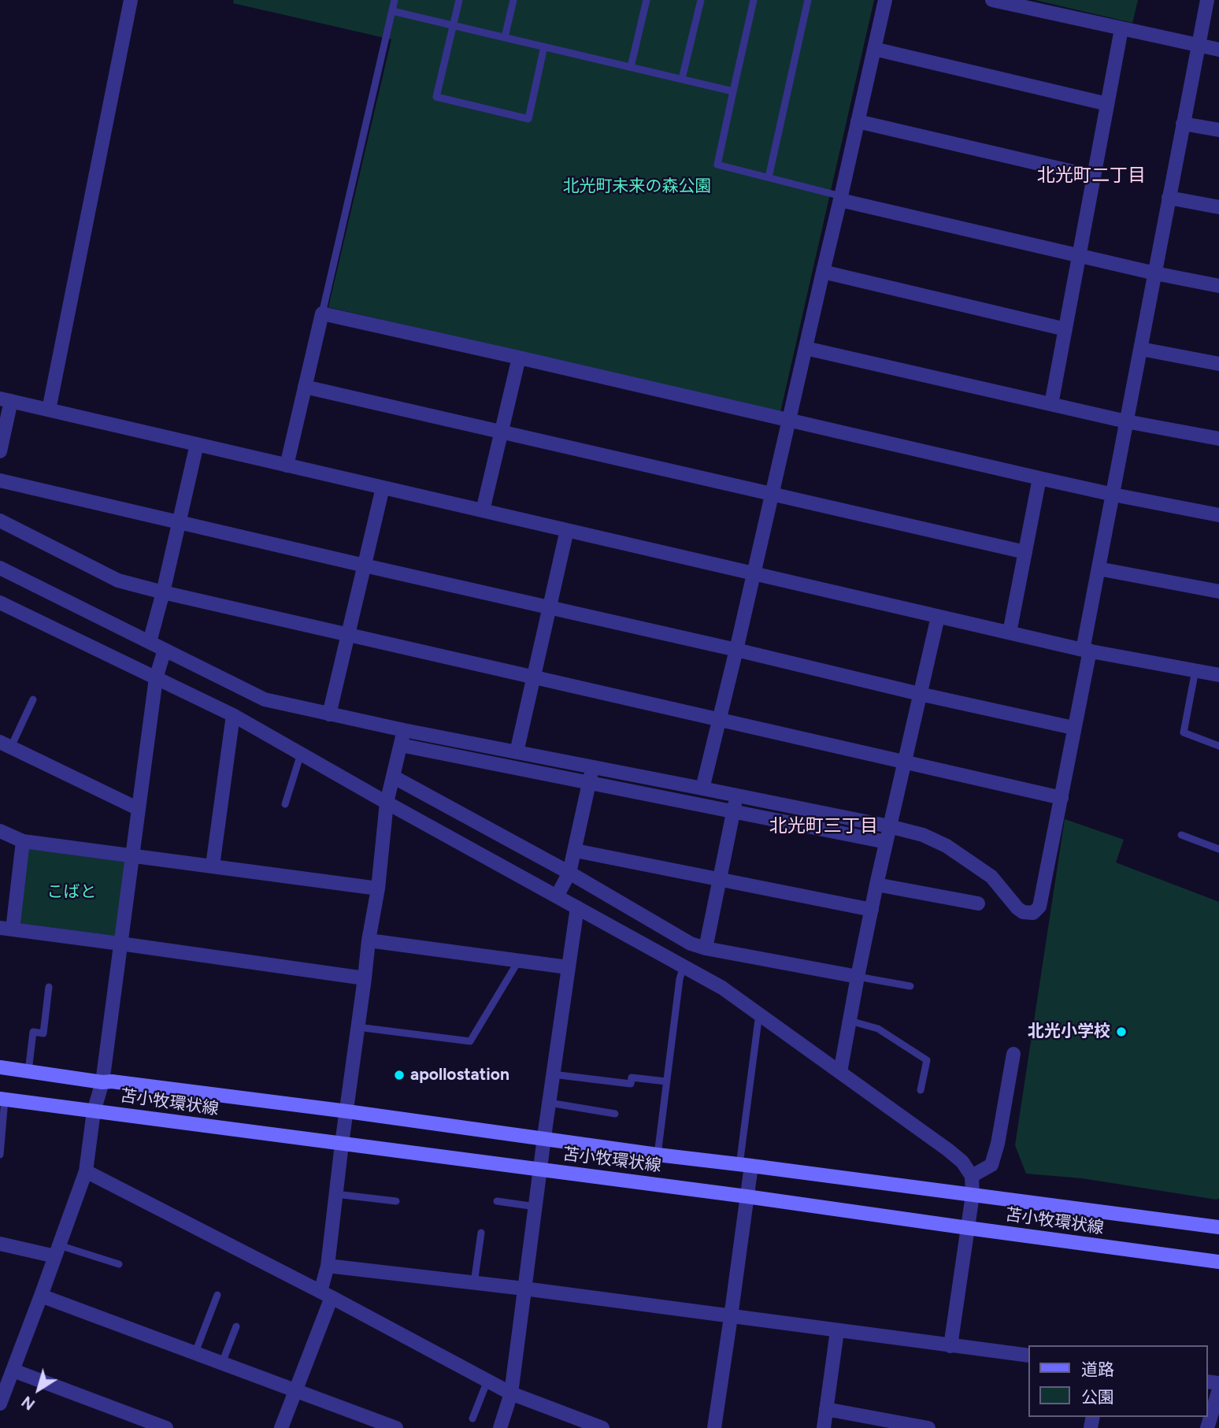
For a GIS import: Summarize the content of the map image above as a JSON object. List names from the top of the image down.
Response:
{
  "streets": {
    "main road": ["苫小牧環状線"]
  },
  "districts": ["北光町二丁目", "北光町三丁目"],
  "parks": ["北光町未来の森公園", "こばと"],
  "places": ["北光小学校", "apollostation"],
  "legend": ["道路", "公園"],
  "north": "bottom left"
}
